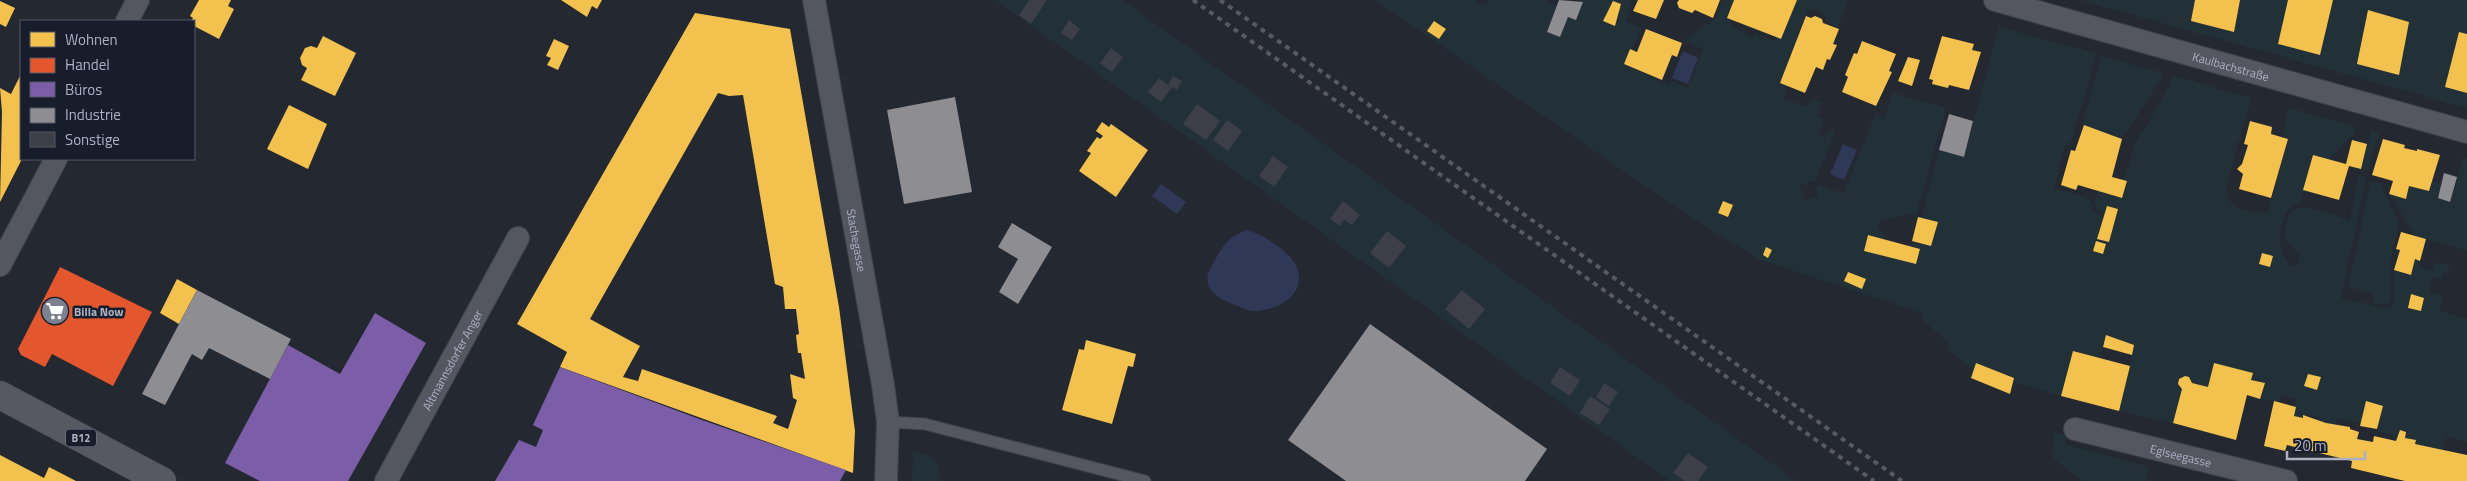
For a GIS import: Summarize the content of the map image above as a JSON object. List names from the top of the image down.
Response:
{
  "streets": {
    "main road": ["B12"],
    "street": [
      "Kaulbachstraße",
      "Stachegasse",
      "Altmannsdorfer Anger",
      "Eglseegasse"
    ]
  },
  "places": {
    "supermarket": ["Billa Now"]
  },
  "legend": [
    "Wohnen",
    "Handel",
    "Büros",
    "Industrie",
    "Sonstige"
  ],
  "scale_bar": "20 m"
}
